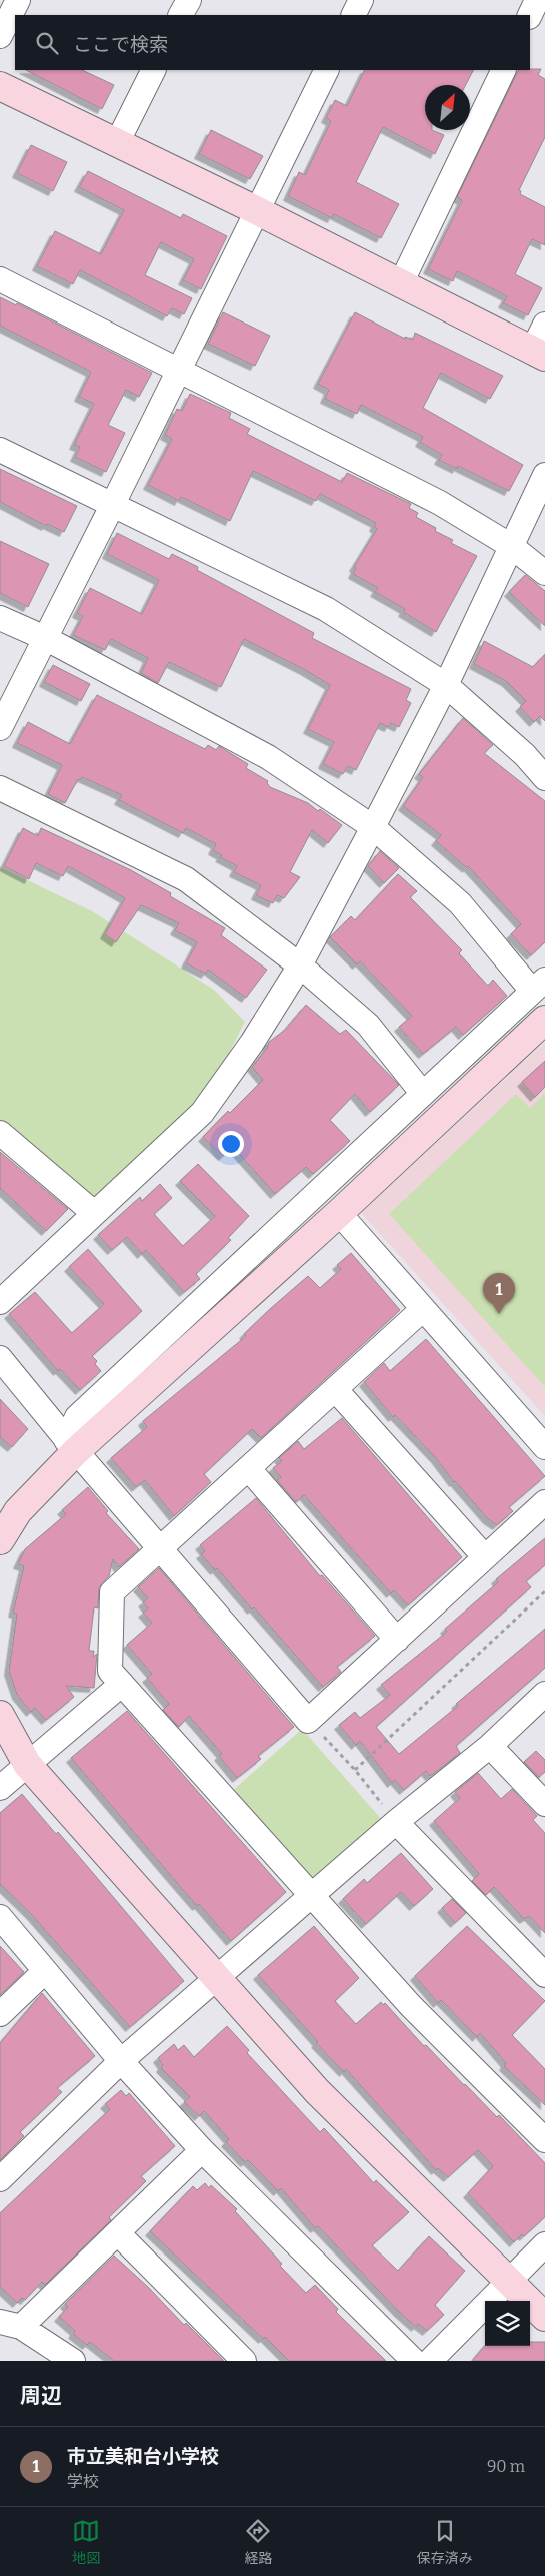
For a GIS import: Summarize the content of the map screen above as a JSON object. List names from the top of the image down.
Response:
{
  "north": "top right",
  "page": {
    "search": "ここで検索",
    "pins": "1",
    "heading": "周辺",
    "list": [
      {
        "mark": "1",
        "name": "市立美和台小学校",
        "note": "学校",
        "value": "90 m"
      }
    ],
    "nav": ["地図", "経路", "保存済み"]
  }
}
